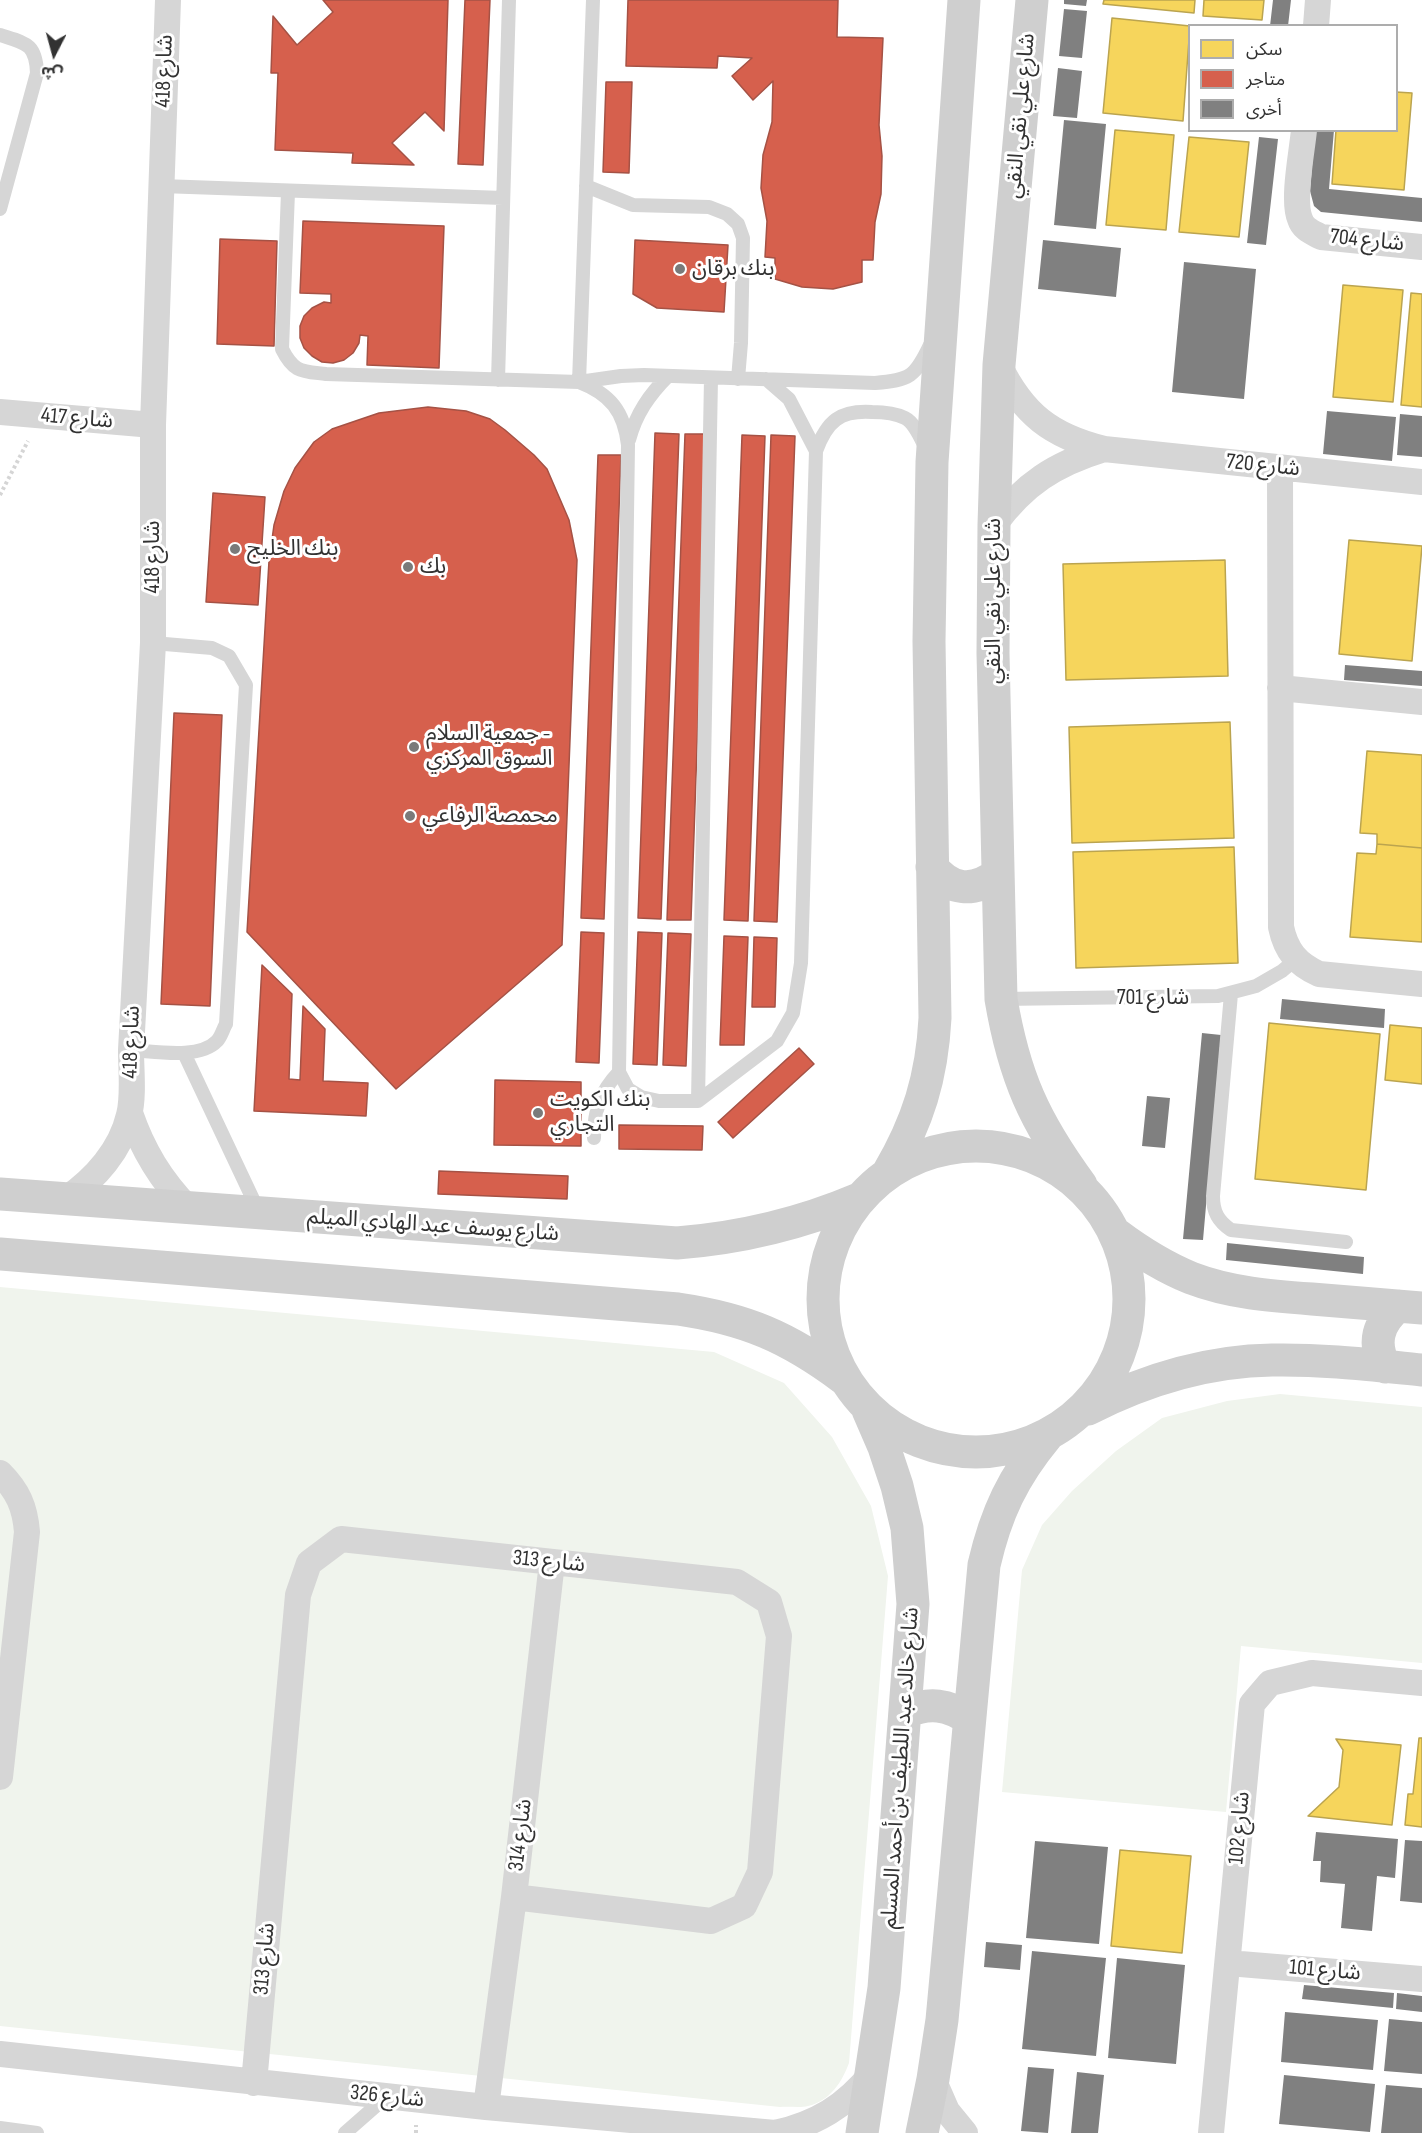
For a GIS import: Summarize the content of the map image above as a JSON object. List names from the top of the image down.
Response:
{
  "streets": {
    "street": [
      "شارع 418",
      "شارع علي نقي النقي",
      "شارع 704",
      "شارع 417",
      "شارع 720",
      "شارع يوسف عبد الهادي الميلم",
      "شارع 313",
      "شارع خالد عبد اللطيف بن أحمد المسلم",
      "شارع 102",
      "شارع 314",
      "شارع 101",
      "شارع 326"
    ],
    "lane": ["شارع 701"]
  },
  "crossings": [
    ["شارع 418", "شارع 417"],
    ["شارع 418", "شارع يوسف عبد الهادي الميلم"],
    ["شارع علي نقي النقي", "شارع 720"],
    ["شارع علي نقي النقي", "شارع 701"],
    ["شارع 313", "شارع 314"],
    ["شارع 313", "شارع 326"],
    ["شارع خالد عبد اللطيف بن أحمد المسلم", "شارع 326"],
    ["شارع 102", "شارع 101"],
    ["شارع 314", "شارع 326"]
  ],
  "places": [
    "بنك برقان",
    "بنك الخليج",
    "بك",
    "جمعية السلام - السوق المركزي",
    "محمصة الرفاعي",
    "بنك الكويت التجاري"
  ],
  "legend": ["سكن", "متاجر", "أخرى"],
  "north": "bottom"
}
